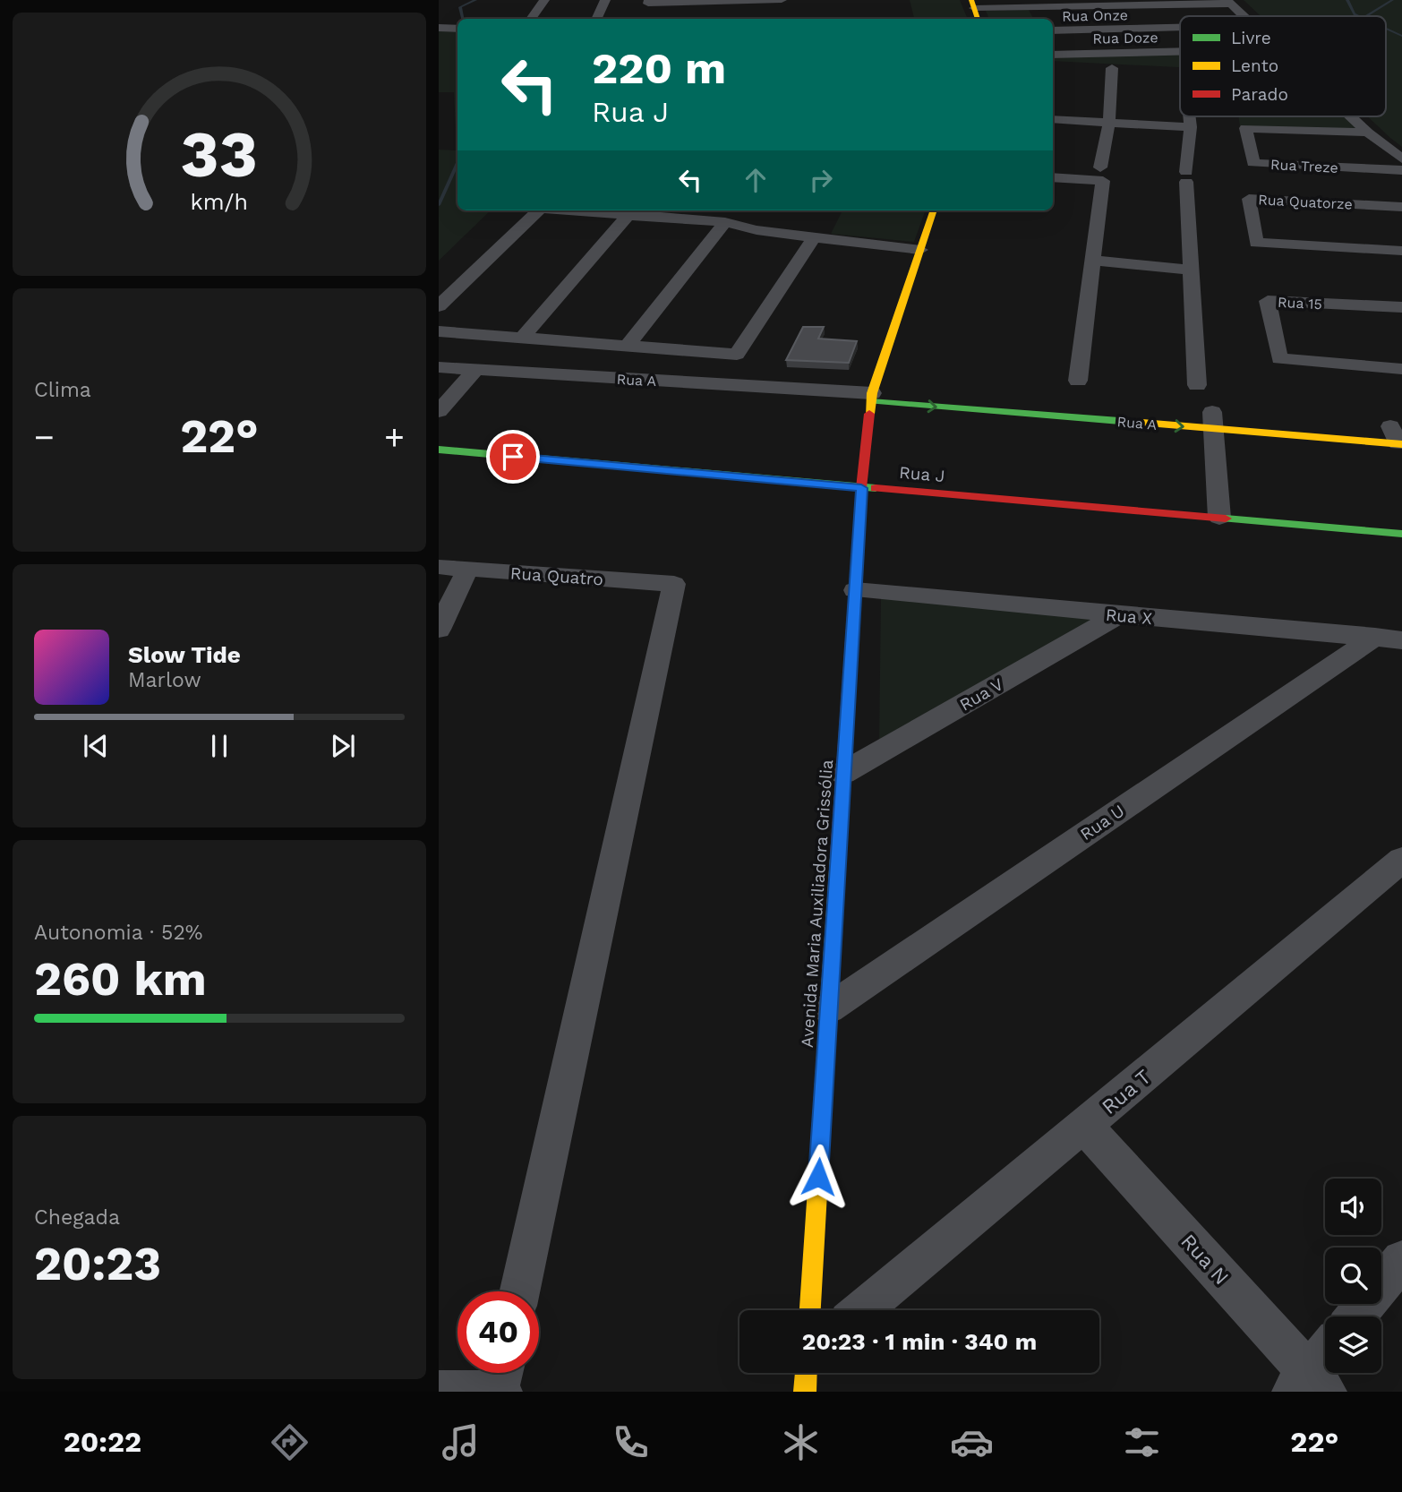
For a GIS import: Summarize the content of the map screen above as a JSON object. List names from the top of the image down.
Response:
{
  "streets": {
    "street": [
      "Rua Onze",
      "Rua Doze",
      "Rua Treze",
      "Rua Quatorze",
      "Rua 15",
      "Rua A",
      "Rua J",
      "Rua Quatro",
      "Rua X",
      "Rua V",
      "Rua U",
      "Avenida Maria Auxiliadora Grissólia",
      "Rua T",
      "Rua N"
    ]
  },
  "crossings": [
    ["Rua A", "Avenida Maria Auxiliadora Grissólia"],
    ["Rua J", "Avenida Maria Auxiliadora Grissólia"],
    ["Rua X", "Rua V"],
    ["Rua X", "Rua U"],
    ["Rua X", "Avenida Maria Auxiliadora Grissólia"],
    ["Rua V", "Avenida Maria Auxiliadora Grissólia"],
    ["Rua U", "Avenida Maria Auxiliadora Grissólia"],
    ["Rua T", "Rua N"]
  ],
  "one_way": ["Rua A"],
  "legend": ["Livre", "Lento", "Parado"],
  "page": {
    "turn": ["220 m", "Rua J"],
    "tile": [
      "Clima",
      ["Autonomia · 52%", "260 km"],
      ["Chegada", "20:23"]
    ],
    "heat": ["−", "22°", "+"],
    "song": ["Slow Tide", "Marlow"],
    "limit": "40",
    "trip": "20:23 · 1 min · 340 m",
    "tabs": ["20:22", "22°"],
    "gauge": ["33", "km/h"]
  }
}
